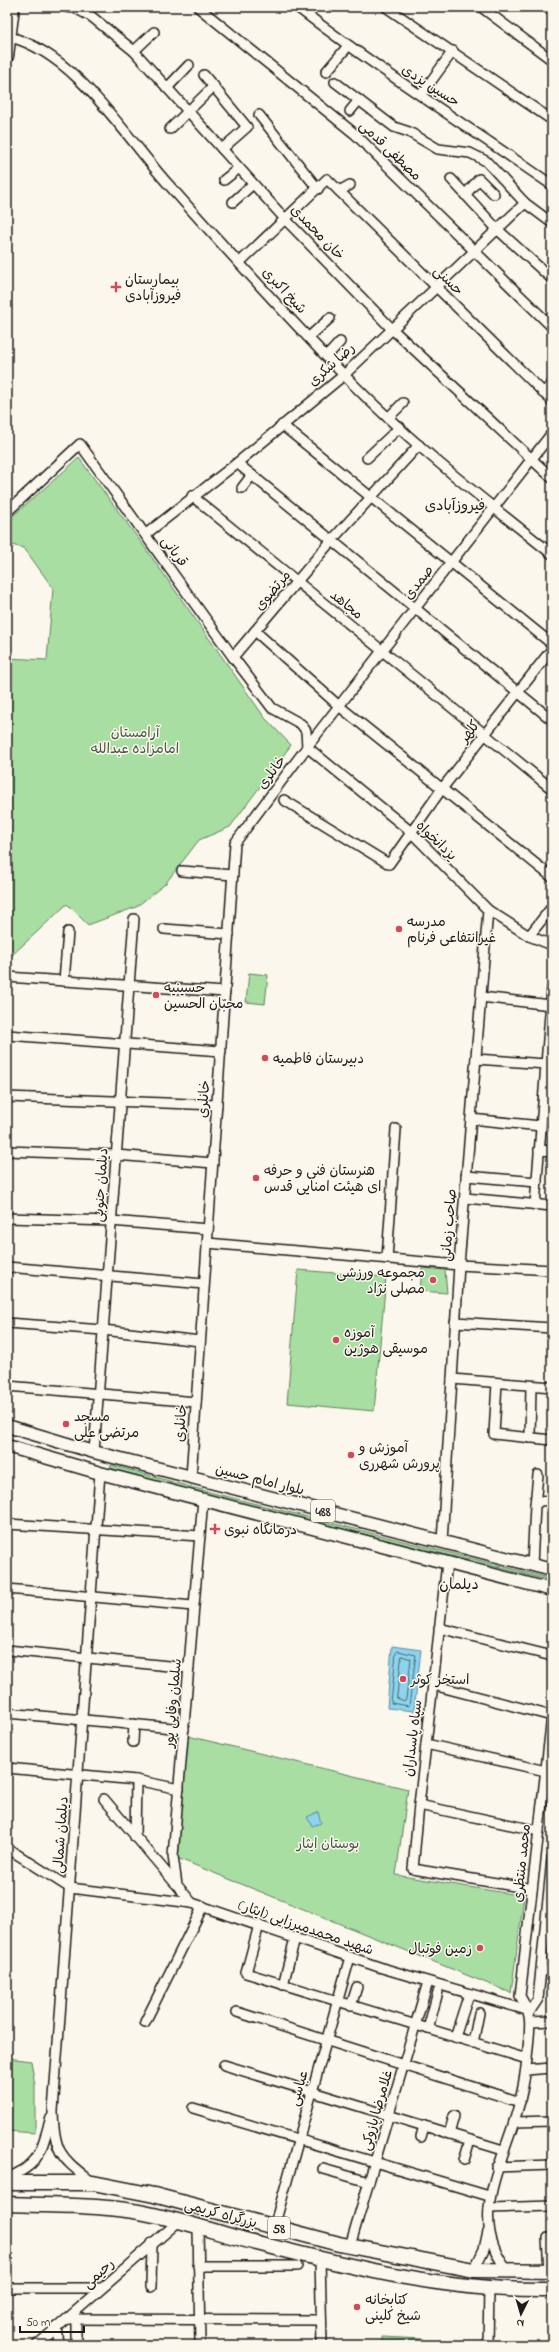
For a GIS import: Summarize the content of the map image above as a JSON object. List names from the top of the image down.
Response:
{
  "streets": {
    "highway": ["بزرگراه کریمی", "58"],
    "main road": ["بلوار امام حسین", "488"],
    "street": [
      "حسین یزدی",
      "مصطفی قدمی",
      "خان محمدی",
      "حسنی",
      "شیخ اکبری",
      "رضا شکری",
      "قربانی",
      "صمدی",
      "مرتضوی",
      "مجاهد",
      "کلهر",
      "خانلری",
      "یزدانخواه",
      "دیلمان جنوبی",
      "صاحب زمانی",
      "سلمان وفایی پور",
      "سپاه پاسداران",
      "دیلمان شمالی",
      "محمد منتظری",
      "شهید محمدمیرزایی (ایثار)",
      "عباسی",
      "غلامرضا پازوکی",
      "رحیمی"
    ]
  },
  "crossings": [
    ["مصطفی قدمی", "رضا شکری"],
    ["خان محمدی", "رضا شکری"],
    ["خان محمدی", "صمدی"],
    ["حسنی", "رضا شکری"],
    ["شیخ اکبری", "رضا شکری"],
    ["شیخ اکبری", "صمدی"],
    ["شیخ اکبری", "مرتضوی"],
    ["رضا شکری", "قربانی"],
    ["رضا شکری", "مجاهد"],
    ["قربانی", "صمدی"],
    ["قربانی", "مرتضوی"],
    ["قربانی", "خانلری"],
    ["قربانی", "یزدانخواه"],
    ["صمدی", "مجاهد"],
    ["صمدی", "خانلری"],
    ["صمدی", "یزدانخواه"],
    ["مرتضوی", "مجاهد"],
    ["مجاهد", "کلهر"],
    ["کلهر", "یزدانخواه"],
    ["خانلری", "یزدانخواه"],
    ["خانلری", "بلوار امام حسین"],
    ["یزدانخواه", "صاحب زمانی"],
    ["دیلمان جنوبی", "بلوار امام حسین"],
    ["صاحب زمانی", "بلوار امام حسین"],
    ["488", "سلمان وفایی پور"],
    ["488", "سپاه پاسداران"],
    ["488", "دیلمان شمالی"],
    ["سپاه پاسداران", "محمد منتظری"],
    ["دیلمان شمالی", "شهید محمدمیرزایی (ایثار)"],
    ["دیلمان شمالی", "بزرگراه کریمی"],
    ["محمد منتظری", "شهید محمدمیرزایی (ایثار)"],
    ["محمد منتظری", "بزرگراه کریمی"],
    ["شهید محمدمیرزایی (ایثار)", "عباسی"],
    ["شهید محمدمیرزایی (ایثار)", "غلامرضا پازوکی"],
    ["عباسی", "بزرگراه کریمی"],
    ["غلامرضا پازوکی", "بزرگراه کریمی"],
    ["بزرگراه کریمی", "رحیمی"]
  ],
  "districts": ["فیروزآبادی", "دیلمان"],
  "parks": ["آرامستان امامزاده عبدالله", "بوستان ایثار"],
  "places": {
    "health": ["بیمارستان فیروزآبادی", "درمانگاه نبوی"],
    "other": [
      "مدرسه غیرانتفاعی فرنام",
      "حسینیه محبّان الحسین",
      "دبیرستان فاطمیه",
      "هنرستان فنی و حرفه ای هیئت امنایی قدس",
      "مجموعه ورزشی مصلی نژاد",
      "آموزه موسیقی هوژین",
      "مسجد مرتضی علی",
      "آموزش و پرورش شهرری",
      "استخر کوثر",
      "زمین فوتبال",
      "کتابخانه شیخ کلینی"
    ]
  },
  "scale_bar": "50 m",
  "north": "bottom"
}
